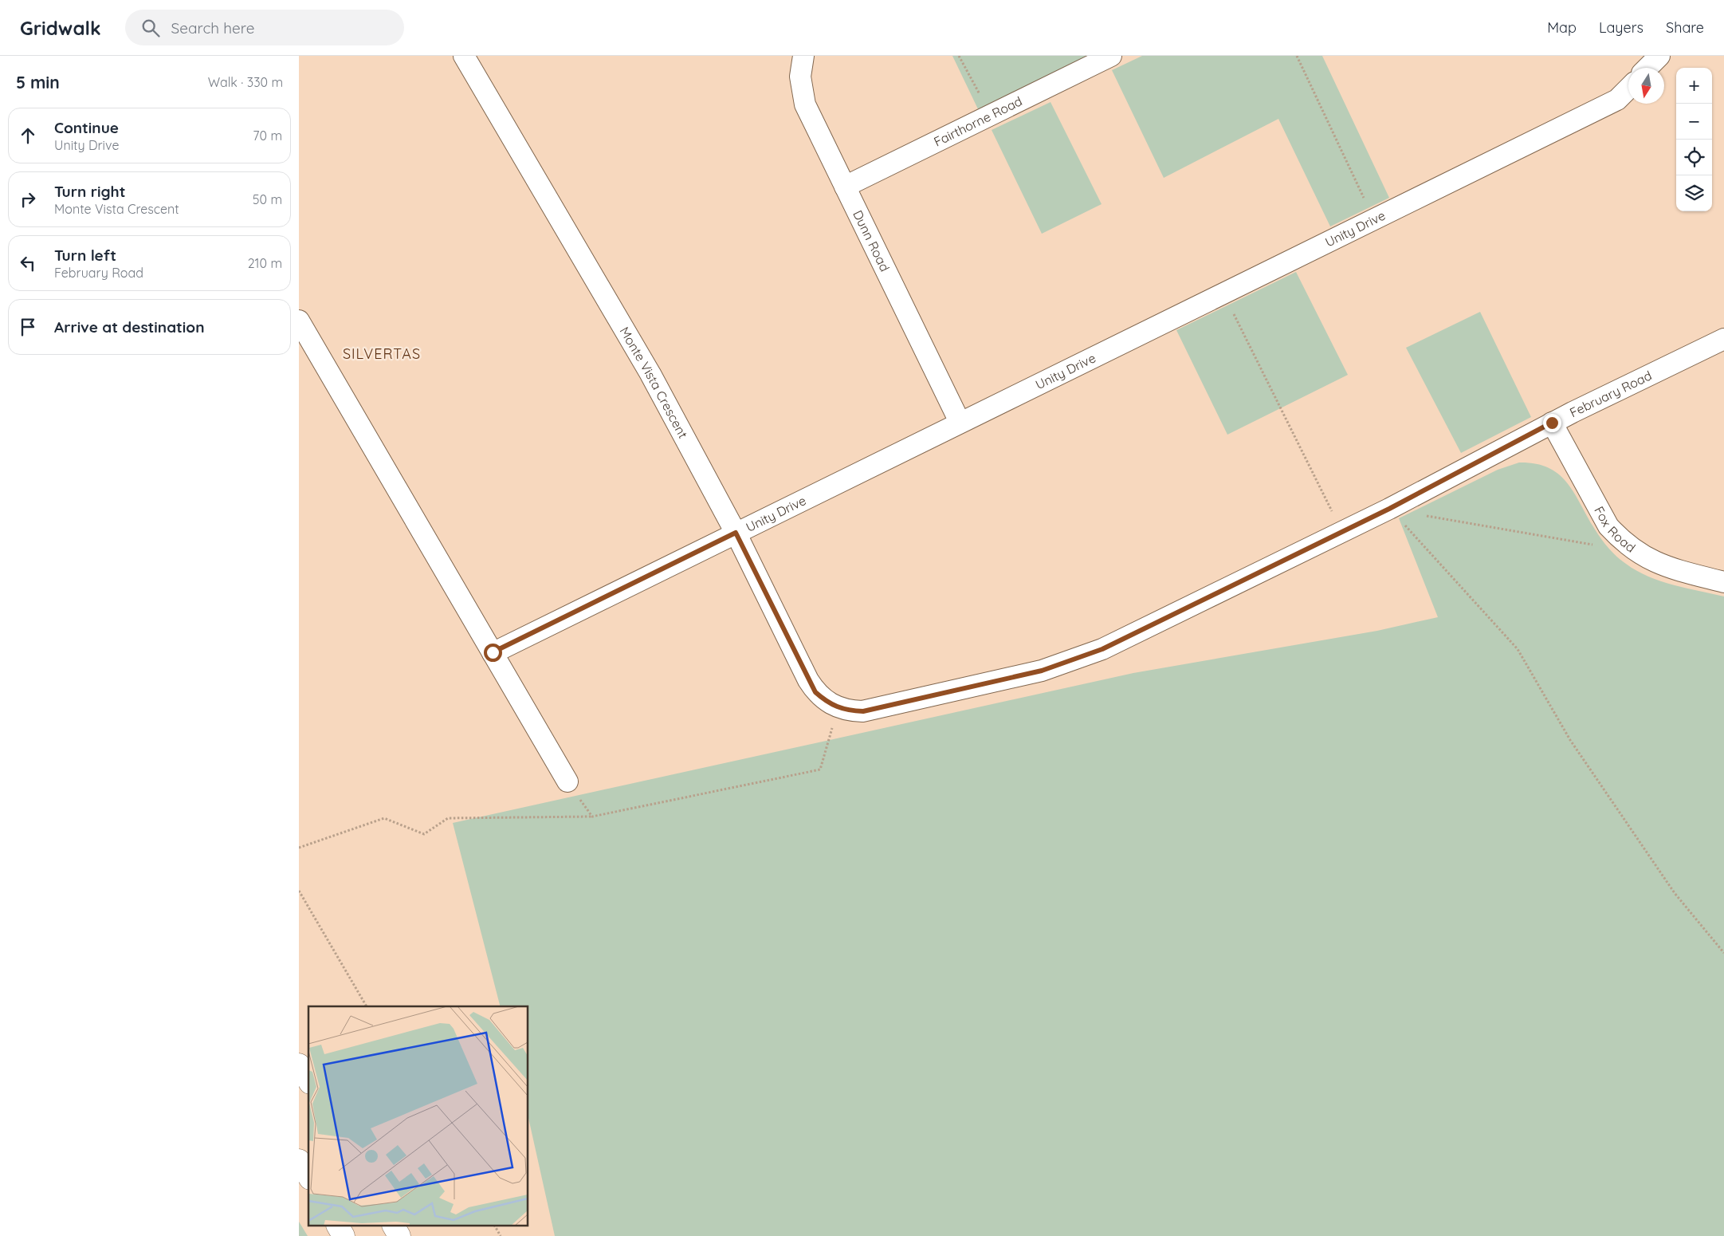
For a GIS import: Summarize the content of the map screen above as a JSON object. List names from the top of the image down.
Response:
{
  "streets": {
    "street": [
      "Fairthorne Road",
      "Unity Drive",
      "Dunn Road",
      "Monte Vista Crescent",
      "February Road",
      "Fox Road"
    ]
  },
  "crossings": [
    ["Fairthorne Road", "Dunn Road"],
    ["Unity Drive", "Dunn Road"],
    ["Unity Drive", "Monte Vista Crescent"],
    ["Monte Vista Crescent", "February Road"],
    ["February Road", "Fox Road"]
  ],
  "districts": ["SILVERTAS"],
  "north": "bottom",
  "page": {
    "header": "Gridwalk",
    "search": "Search here",
    "nav": ["Map", "Layers", "Share"],
    "heading": ["5 min", "Walk · 330 m"],
    "map_buttons": ["+", "−"],
    "list": [
      ["Continue", "Unity Drive", "70 m"],
      ["Turn right", "Monte Vista Crescent", "50 m"],
      ["Turn left", "February Road", "210 m"],
      "Arrive at destination"
    ]
  }
}
